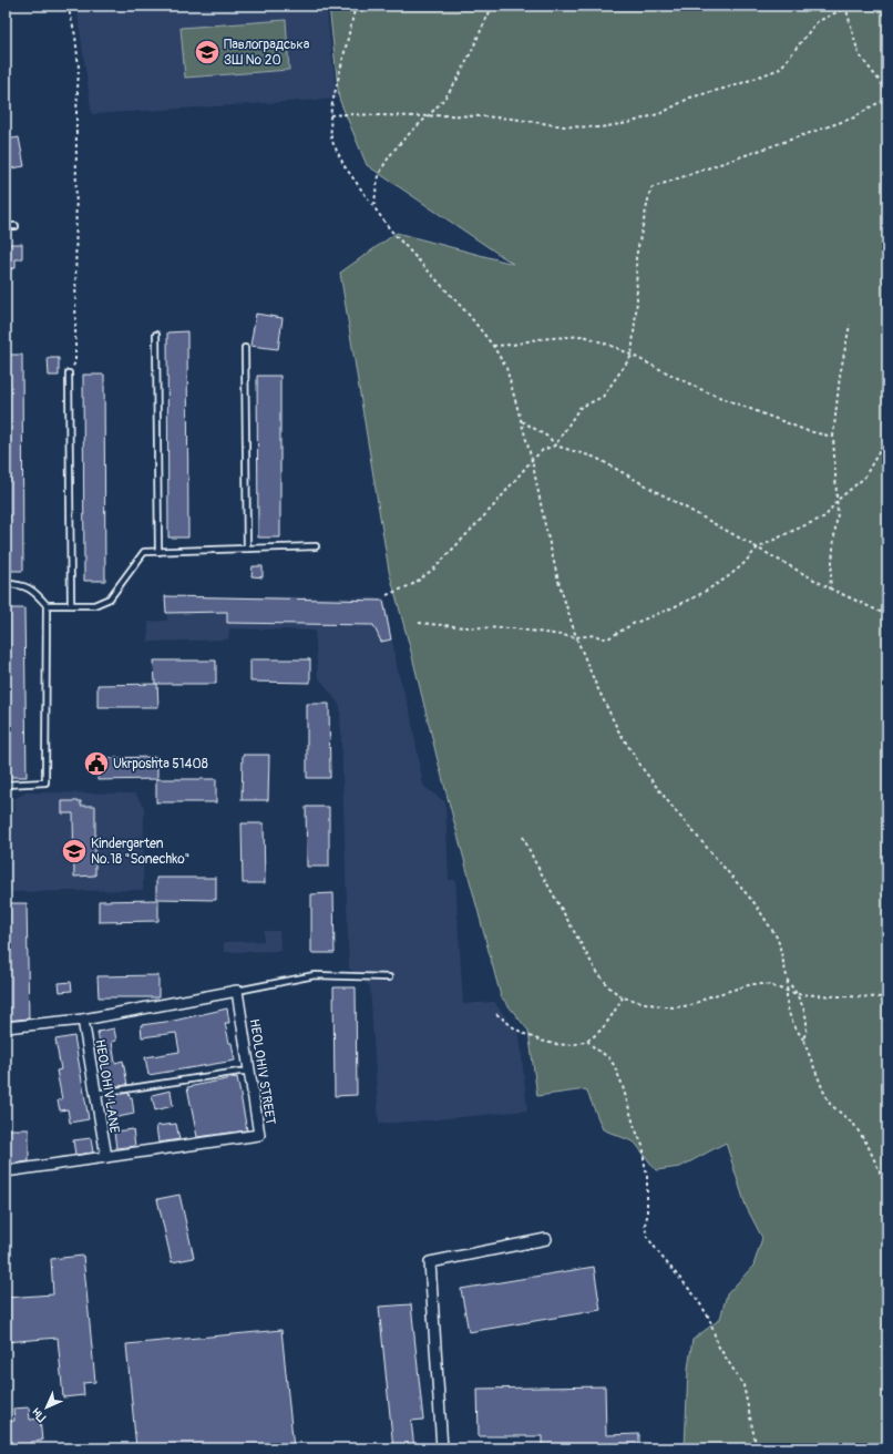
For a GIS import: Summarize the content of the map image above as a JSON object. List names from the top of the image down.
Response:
{
  "streets": {
    "street": ["HEOLOHIV STREET", "HEOLOHIV LANE"]
  },
  "crossings": [
    ["HEOLOHIV STREET", "HEOLOHIV LANE"]
  ],
  "places": {
    "school or university": ["Павлоградська ЗШ № 20", "Kindergarten No.18 \"Sonechko\""],
    "public building": ["Ukrposhta 51408"]
  },
  "north": "bottom left"
}
